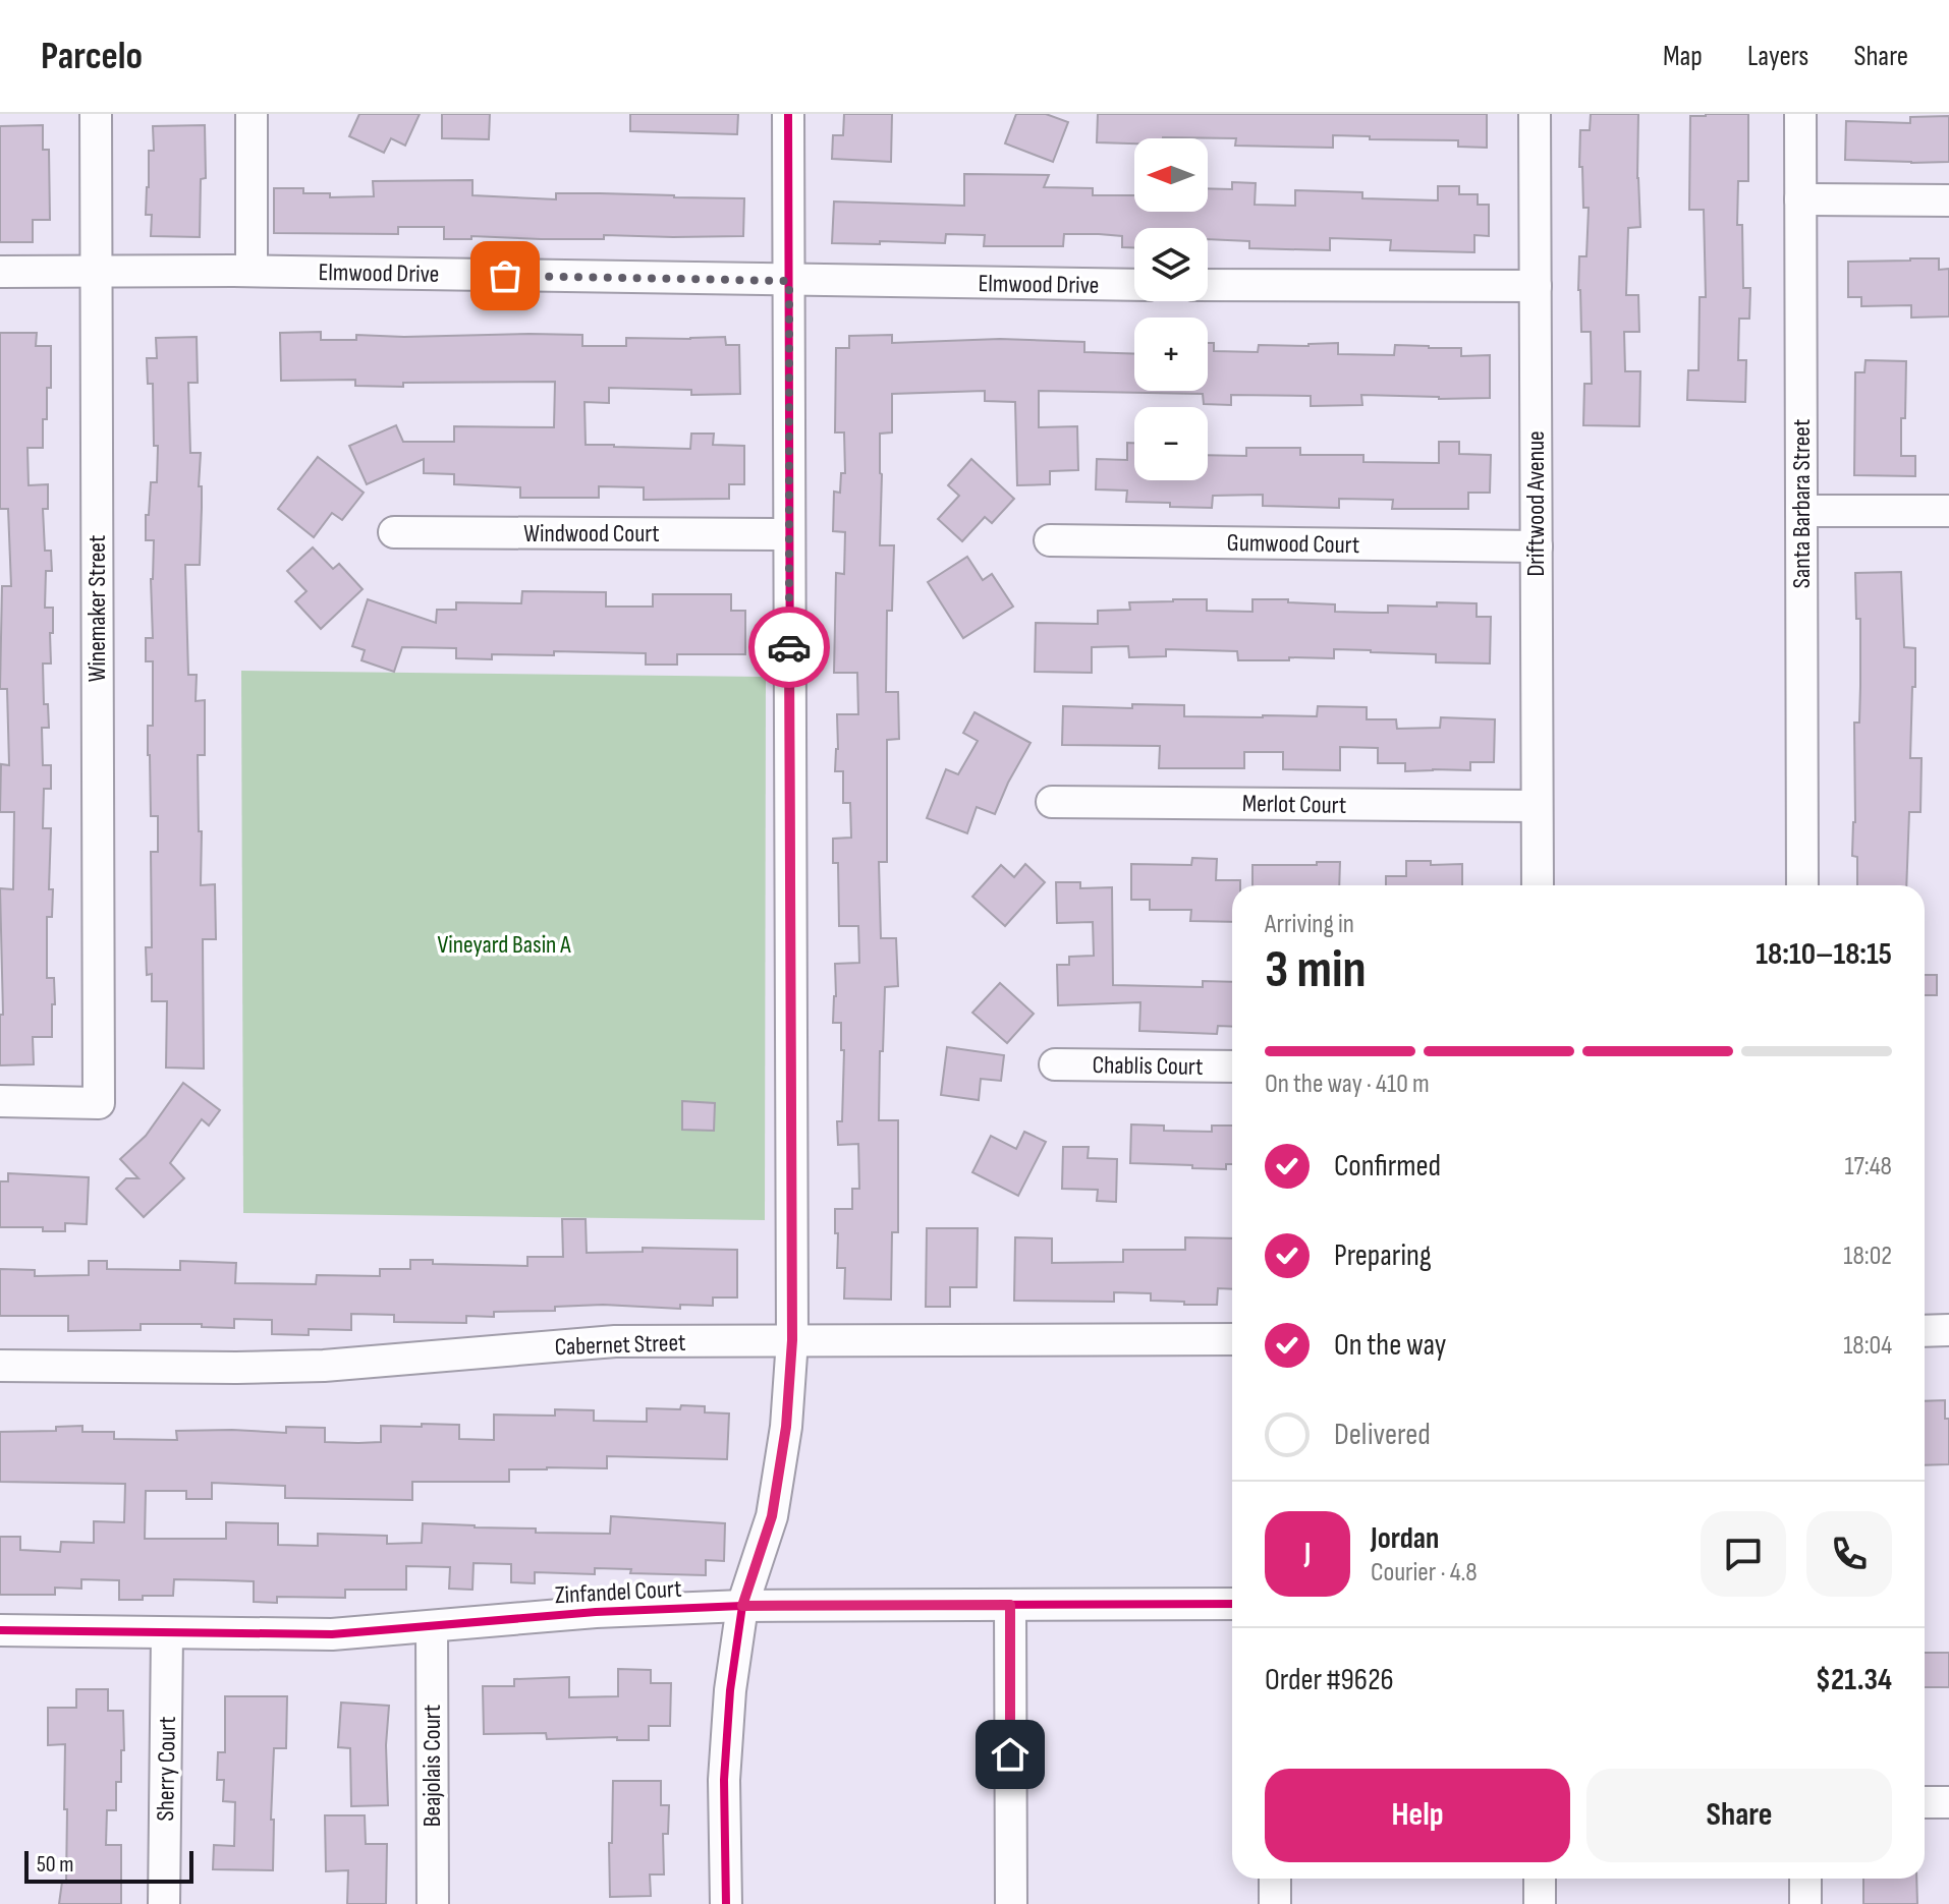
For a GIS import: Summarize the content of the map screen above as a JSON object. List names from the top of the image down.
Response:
{
  "streets": {
    "street": [
      "Elmwood Drive",
      "Driftwood Avenue",
      "Santa Barbara Street",
      "Windwood Court",
      "Gumwood Court",
      "Winemaker Street",
      "Merlot Court",
      "Chablis Court",
      "Cabernet Street",
      "Zinfandel Court",
      "Beajolais Court",
      "Sherry Court"
    ]
  },
  "crossings": [
    ["Elmwood Drive", "Winemaker Street"],
    ["Driftwood Avenue", "Gumwood Court"],
    ["Driftwood Avenue", "Merlot Court"],
    ["Zinfandel Court", "Beajolais Court"],
    ["Zinfandel Court", "Sherry Court"]
  ],
  "parks": ["Vineyard Basin A"],
  "scale_bar": "50 m",
  "north": "left",
  "page": {
    "header": "Parcelo",
    "nav": ["Map", "Layers", "Share"],
    "map_buttons": ["+", "−"],
    "heading": ["3 min", "Arriving in", "18:10–18:15"],
    "panel": [
      "Jordan",
      "Courier · 4.8",
      "Order #9626",
      "$21.34"
    ],
    "bar": "On the way · 410 m",
    "list": [
      ["Confirmed", "17:48"],
      ["Preparing", "18:02"],
      ["On the way", "18:04"],
      "Delivered"
    ],
    "round": "J",
    "buttons": ["Help", "Share"],
    "scale": "50 m"
  }
}
